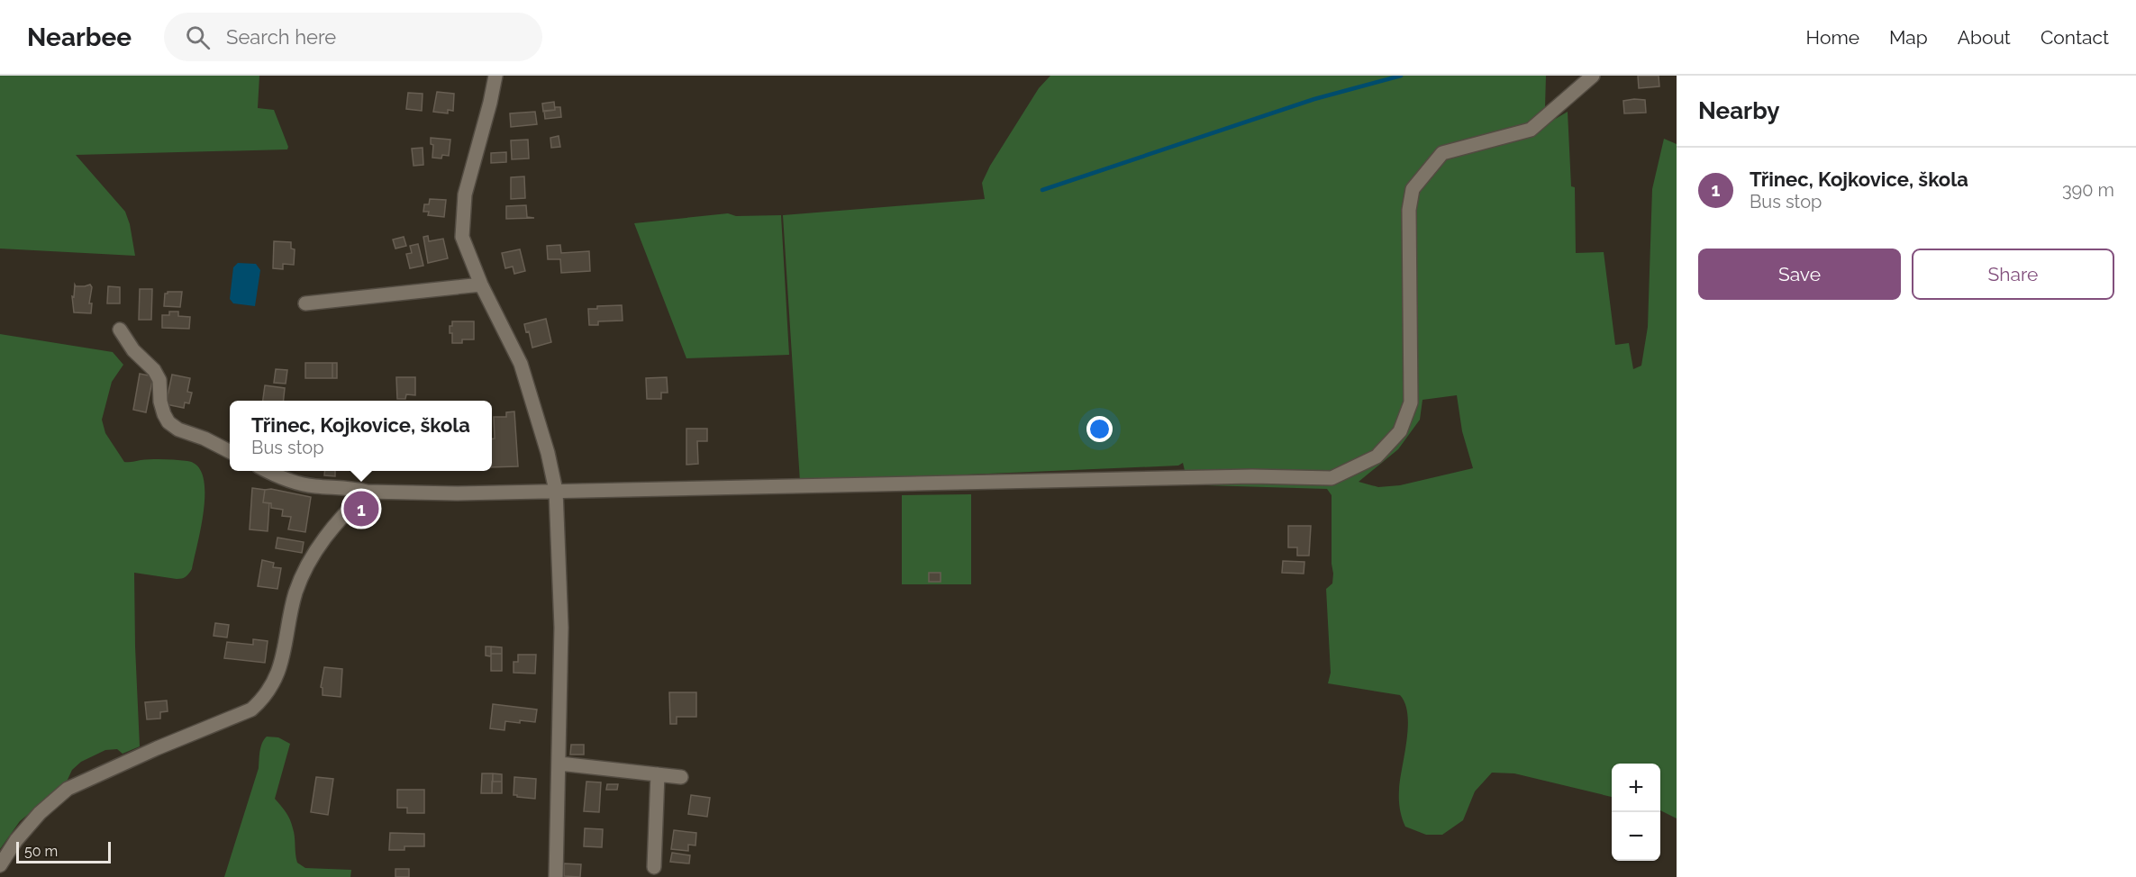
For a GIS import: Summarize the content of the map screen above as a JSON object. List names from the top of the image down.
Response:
{
  "scale_bar": "50 m",
  "page": {
    "header": "Nearbee",
    "search": "Search here",
    "nav": [
      "Home",
      "Map",
      "About",
      "Contact"
    ],
    "heading": "Nearby",
    "list": [
      {
        "mark": "1",
        "name": "Třinec, Kojkovice, škola",
        "note": "Bus stop",
        "value": "390 m"
      }
    ],
    "buttons": ["Save", "Share"],
    "popup": ["Třinec, Kojkovice, škola", "Bus stop"],
    "pins": "1",
    "map_buttons": ["+", "−"],
    "scale": "50 m"
  }
}
